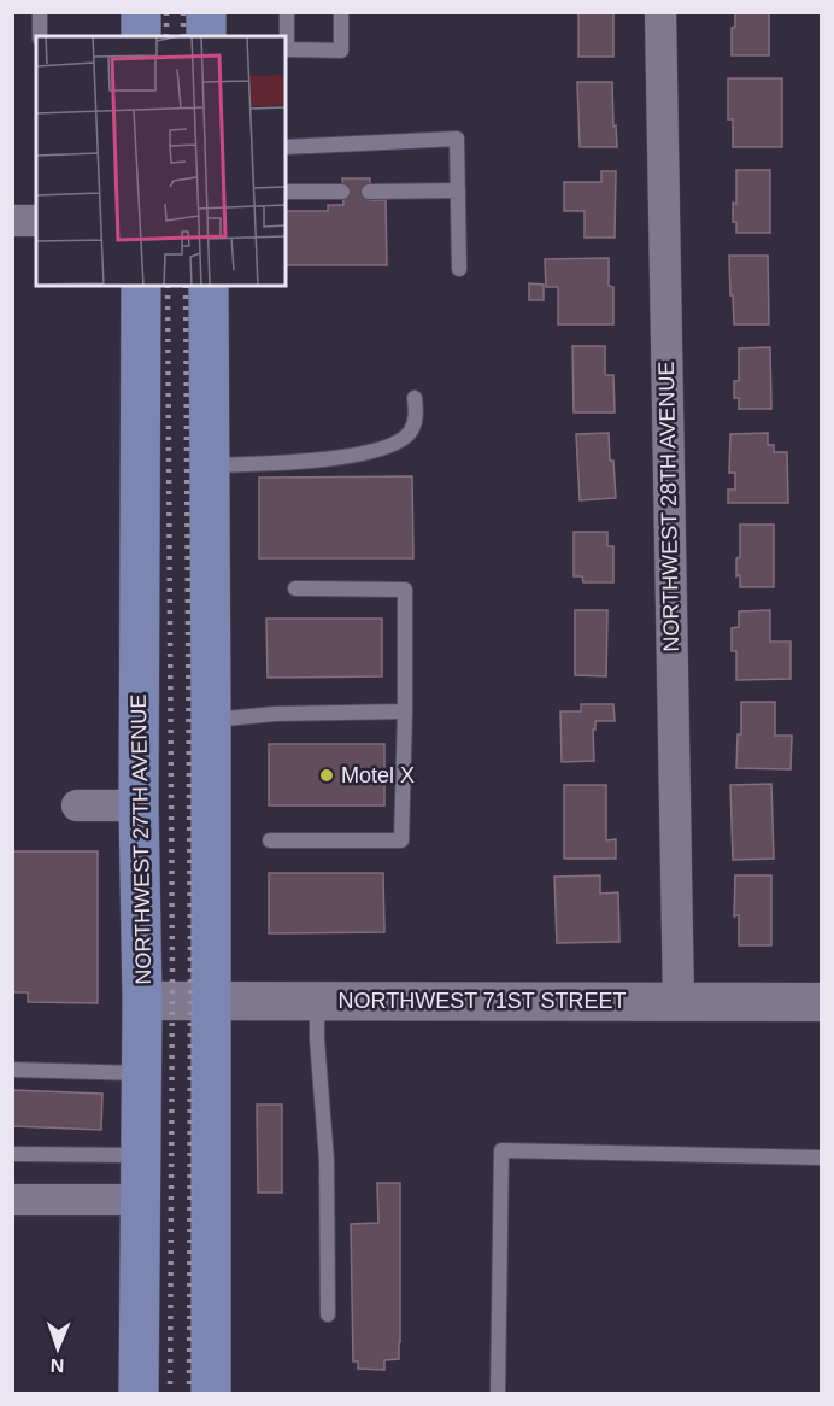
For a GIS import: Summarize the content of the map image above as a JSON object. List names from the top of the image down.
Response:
{
  "streets": {
    "main road": ["NORTHWEST 27TH AVENUE"],
    "street": ["NORTHWEST 28TH AVENUE", "NORTHWEST 71ST STREET"]
  },
  "crossings": [
    ["NORTHWEST 28TH AVENUE", "NORTHWEST 71ST STREET"],
    ["NORTHWEST 27TH AVENUE", "NORTHWEST 71ST STREET"]
  ],
  "places": ["Motel X"],
  "north": "bottom"
}
